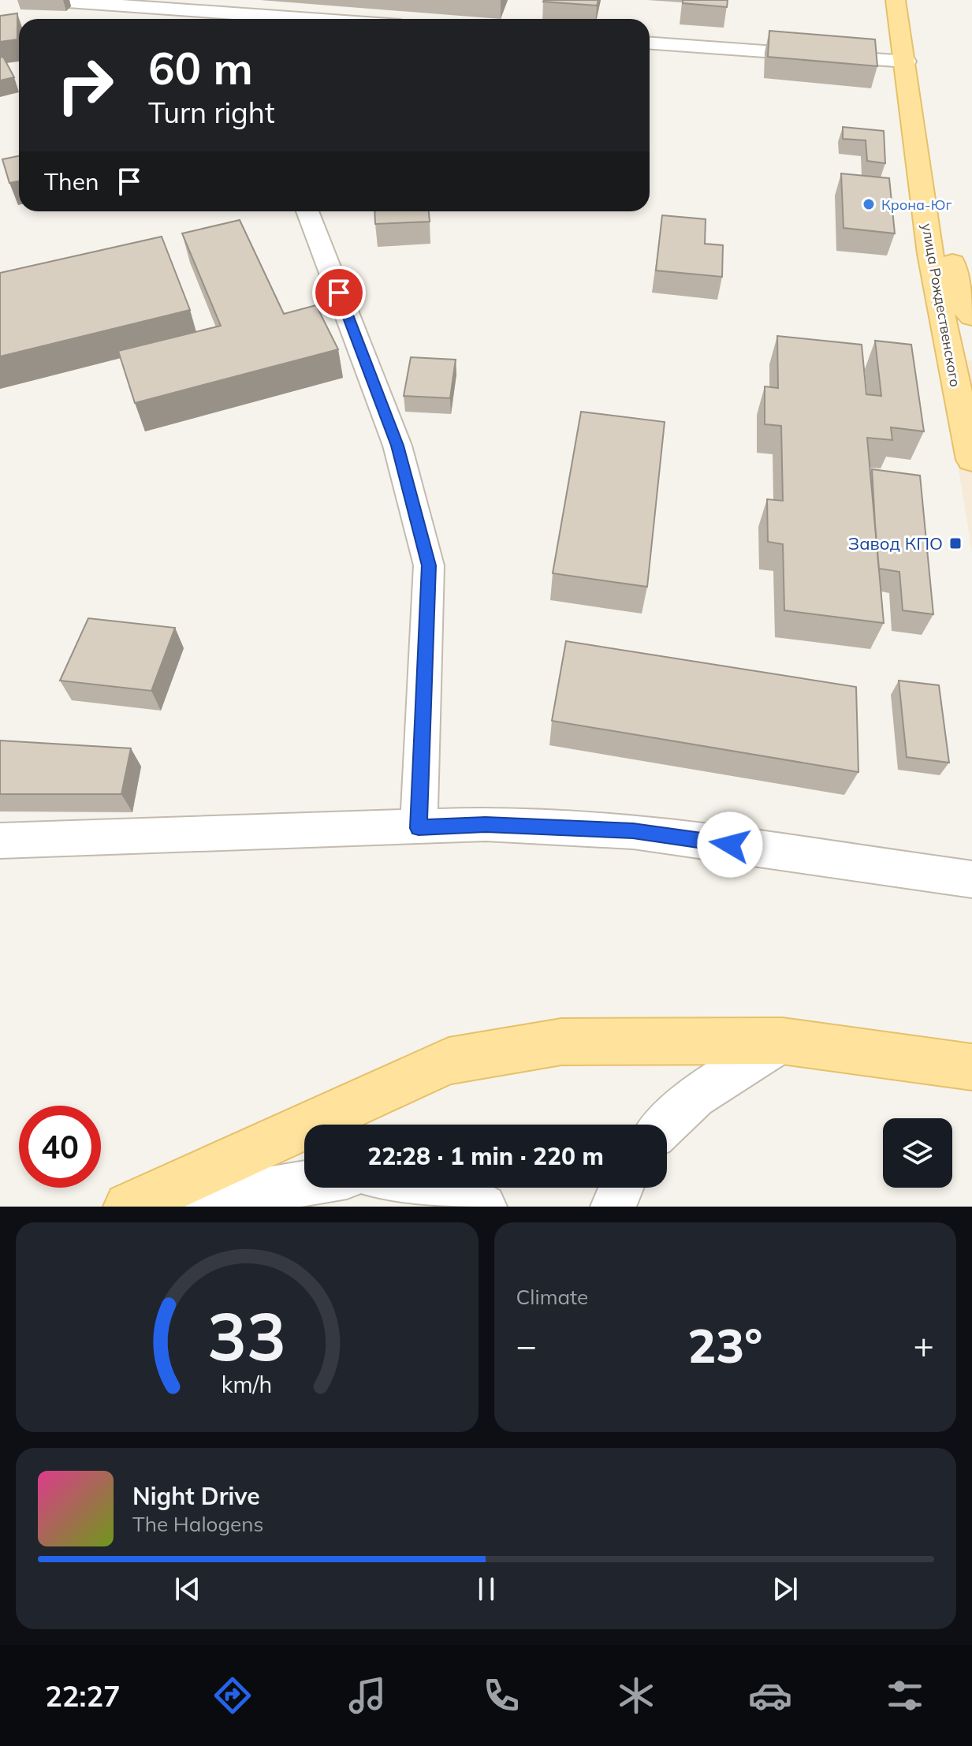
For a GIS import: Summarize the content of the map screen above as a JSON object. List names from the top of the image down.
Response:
{
  "streets": {
    "main road": ["улица Рождественского"]
  },
  "places": {
    "other": ["Крона-Юг"],
    "transit": ["Завод КПО"]
  },
  "page": {
    "turn": ["60 m", "Turn right"],
    "then": "Then",
    "limit": "40",
    "trip": "22:28 · 1 min · 220 m",
    "tile": "Climate",
    "heat": ["−", "23°", "+"],
    "song": ["Night Drive", "The Halogens"],
    "tabs": "22:27",
    "gauge": ["33", "km/h"]
  }
}
